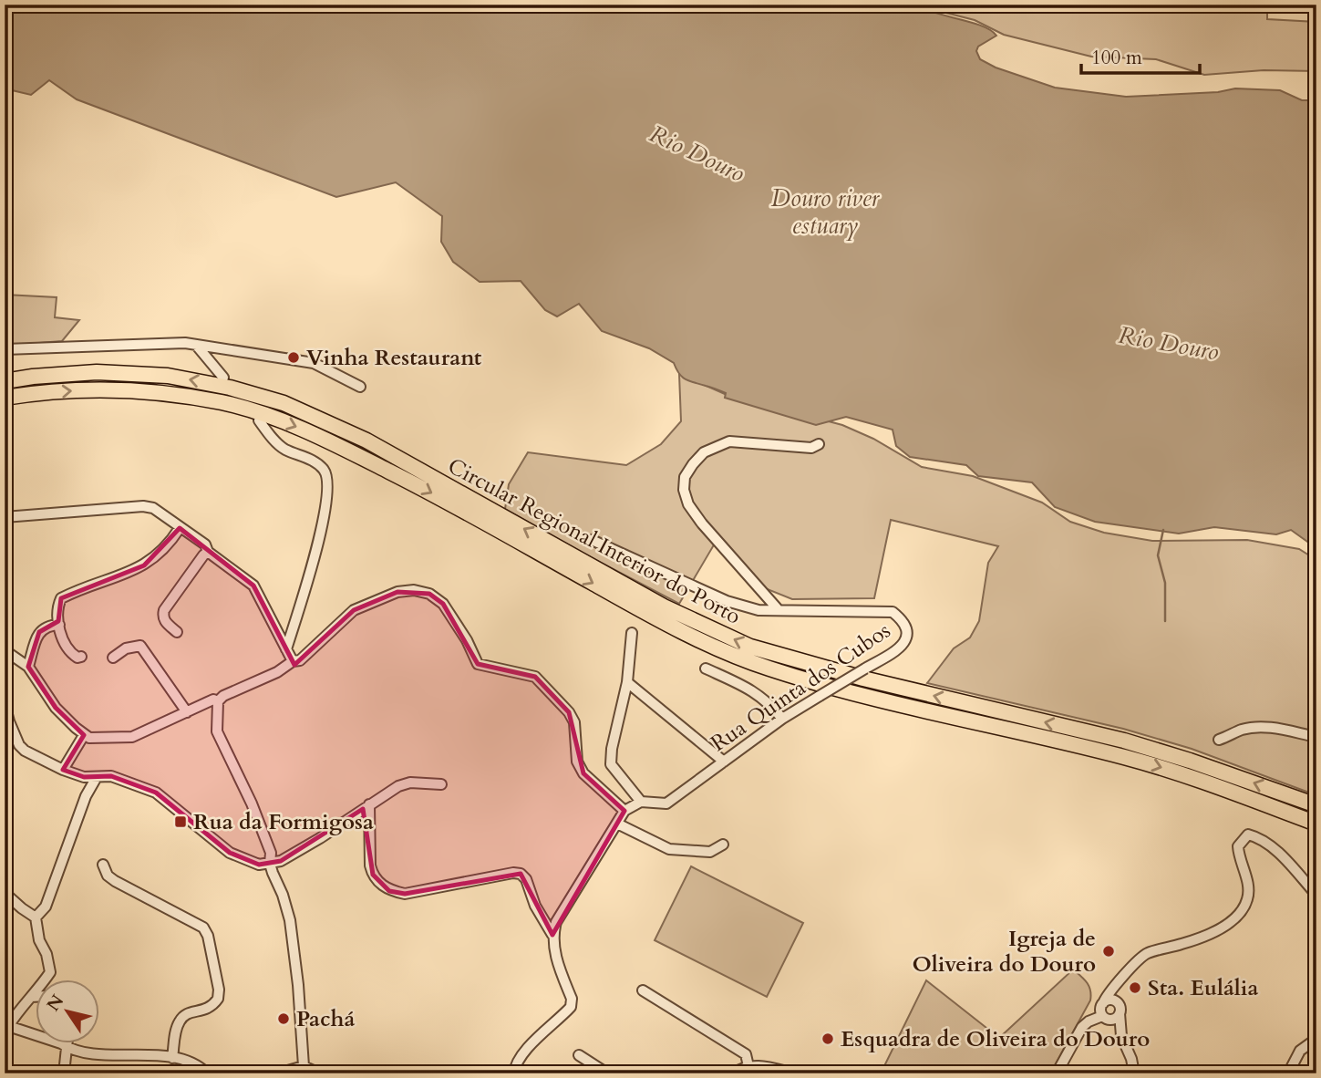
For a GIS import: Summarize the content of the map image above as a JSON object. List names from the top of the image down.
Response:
{
  "streets": {
    "highway": ["Circular Regional Interior do Porto"],
    "street": ["Rua Quinta dos Cubos"]
  },
  "water": ["Rio Douro", "Douro river estuary"],
  "places": {
    "other": [
      "Vinha Restaurant",
      "Igreja de Oliveira do Douro",
      "Sta. Eulália",
      "Pachá",
      "Esquadra de Oliveira do Douro"
    ],
    "transit": ["Rua da Formigosa"]
  },
  "scale_bar": "100 m",
  "north": "top left"
}
